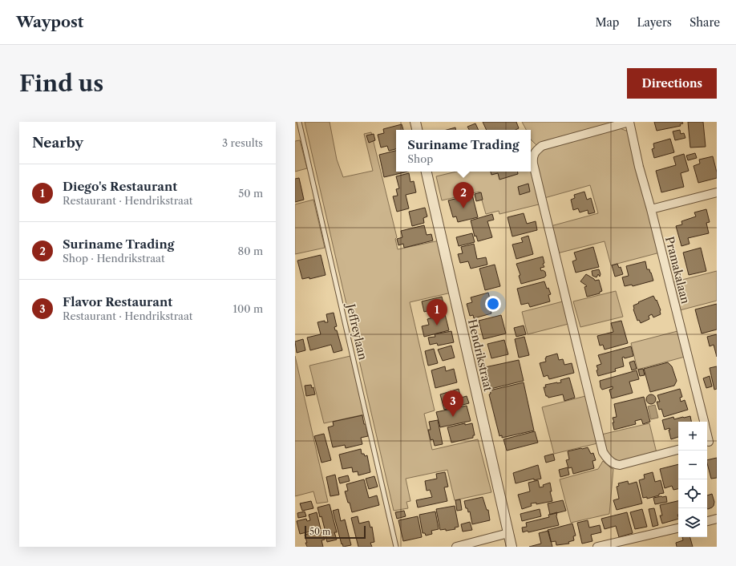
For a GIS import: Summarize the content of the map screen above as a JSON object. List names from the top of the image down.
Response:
{
  "streets": {
    "street": ["Pramakalaan", "Hendrikstraat"],
    "lane": ["Jeffreylaan"]
  },
  "scale_bar": "50 m",
  "page": {
    "header": "Waypost",
    "nav": ["Map", "Layers", "Share"],
    "buttons": "Directions",
    "title": "Find us",
    "heading": ["Nearby", "3 results"],
    "popup": ["Suriname Trading", "Shop"],
    "list": [
      {
        "mark": "1",
        "name": "Diego's Restaurant",
        "note": "Restaurant · Hendrikstraat",
        "value": "50 m"
      },
      {
        "mark": "2",
        "name": "Suriname Trading",
        "note": "Shop · Hendrikstraat",
        "value": "80 m"
      },
      {
        "mark": "3",
        "name": "Flavor Restaurant",
        "note": "Restaurant · Hendrikstraat",
        "value": "100 m"
      }
    ],
    "pins": ["2", "1", "3"],
    "map_buttons": ["+", "−"],
    "scale": "50 m"
  }
}
